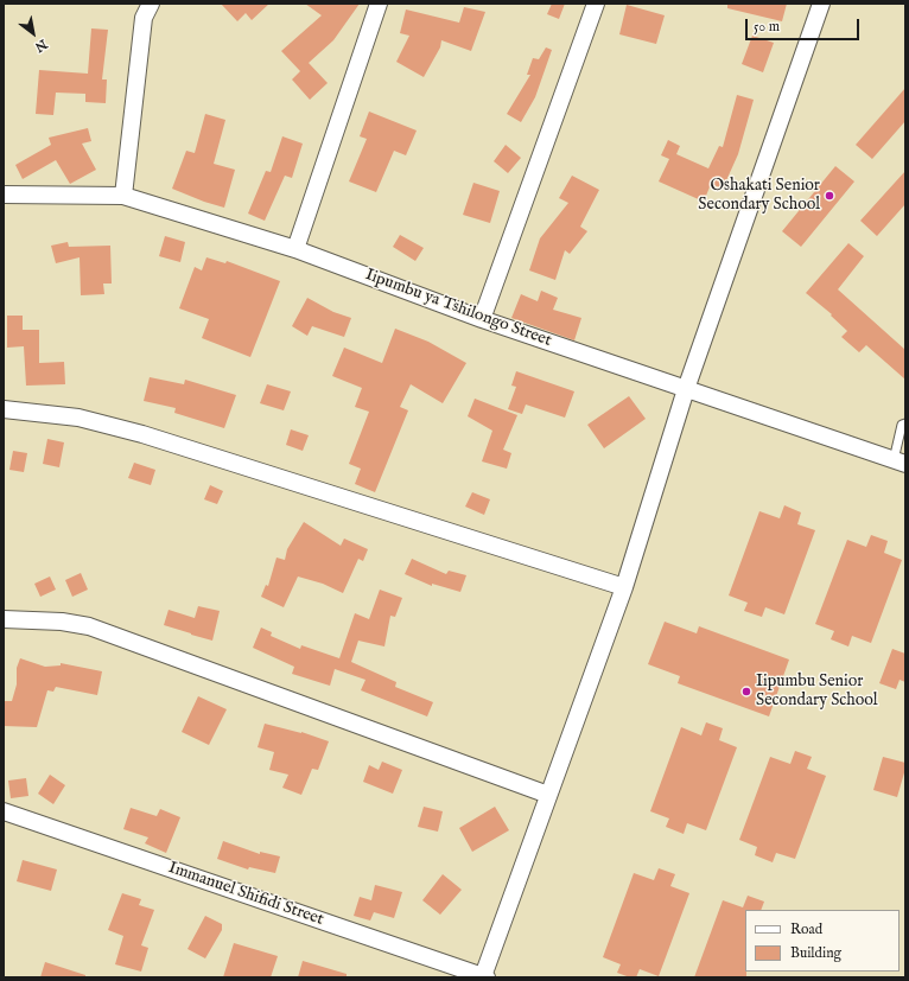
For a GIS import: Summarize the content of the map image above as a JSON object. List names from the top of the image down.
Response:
{
  "streets": {
    "street": ["Iipumbu ya Tshilongo Street", "Immanuel Shifidi Street"]
  },
  "places": ["Oshakati Senior Secondary School", "Iipumbu Senior Secondary School"],
  "legend": ["Road", "Building"],
  "scale_bar": "50 m",
  "north": "bottom right"
}
